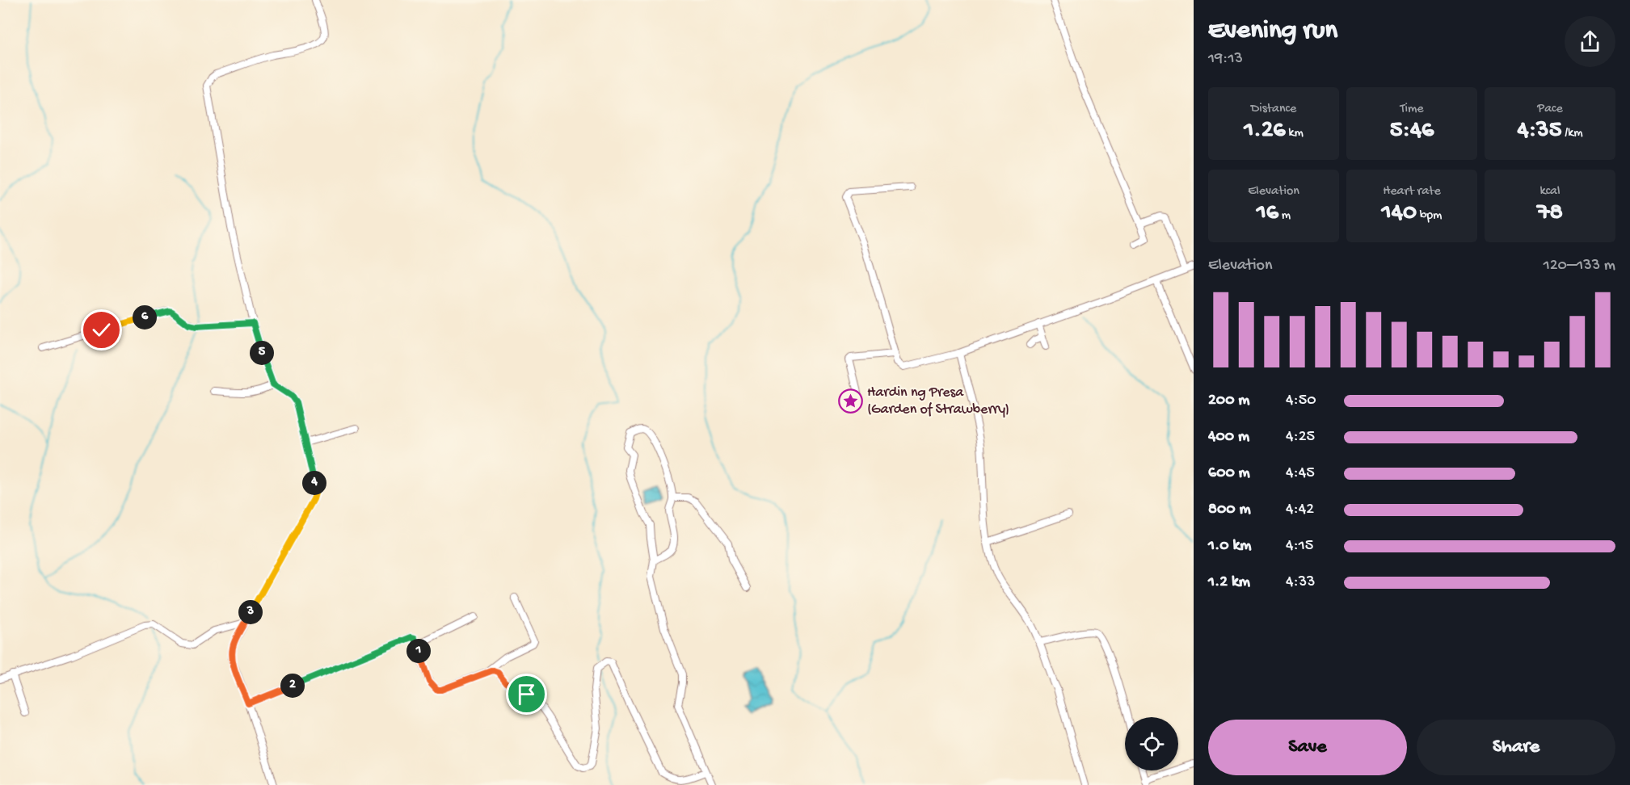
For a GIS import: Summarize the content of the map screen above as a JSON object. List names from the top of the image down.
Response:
{
  "places": {
    "place": ["Hardin ng Presa (Garden of Strawberry)"]
  },
  "page": {
    "heading": ["Evening run", "19:13"],
    "stats": [
      ["Distance", "1.26 km"],
      ["Time", "5:46"],
      ["Pace", "4:35 /km"],
      ["Elevation", "16 m"],
      ["Heart rate", "140 bpm"],
      ["kcal", "78"]
    ],
    "chart": ["Elevation", "120–133 m"],
    "pins": [
      "6",
      "5",
      "4",
      "3",
      "1",
      "2"
    ],
    "list": [
      {
        "name": "200 m",
        "note": "4:50"
      },
      {
        "name": "400 m",
        "note": "4:25"
      },
      {
        "name": "600 m",
        "note": "4:45"
      },
      {
        "name": "800 m",
        "note": "4:42"
      },
      {
        "name": "1.0 km",
        "note": "4:15"
      },
      {
        "name": "1.2 km",
        "note": "4:33"
      }
    ],
    "buttons": ["Save", "Share"]
  }
}
